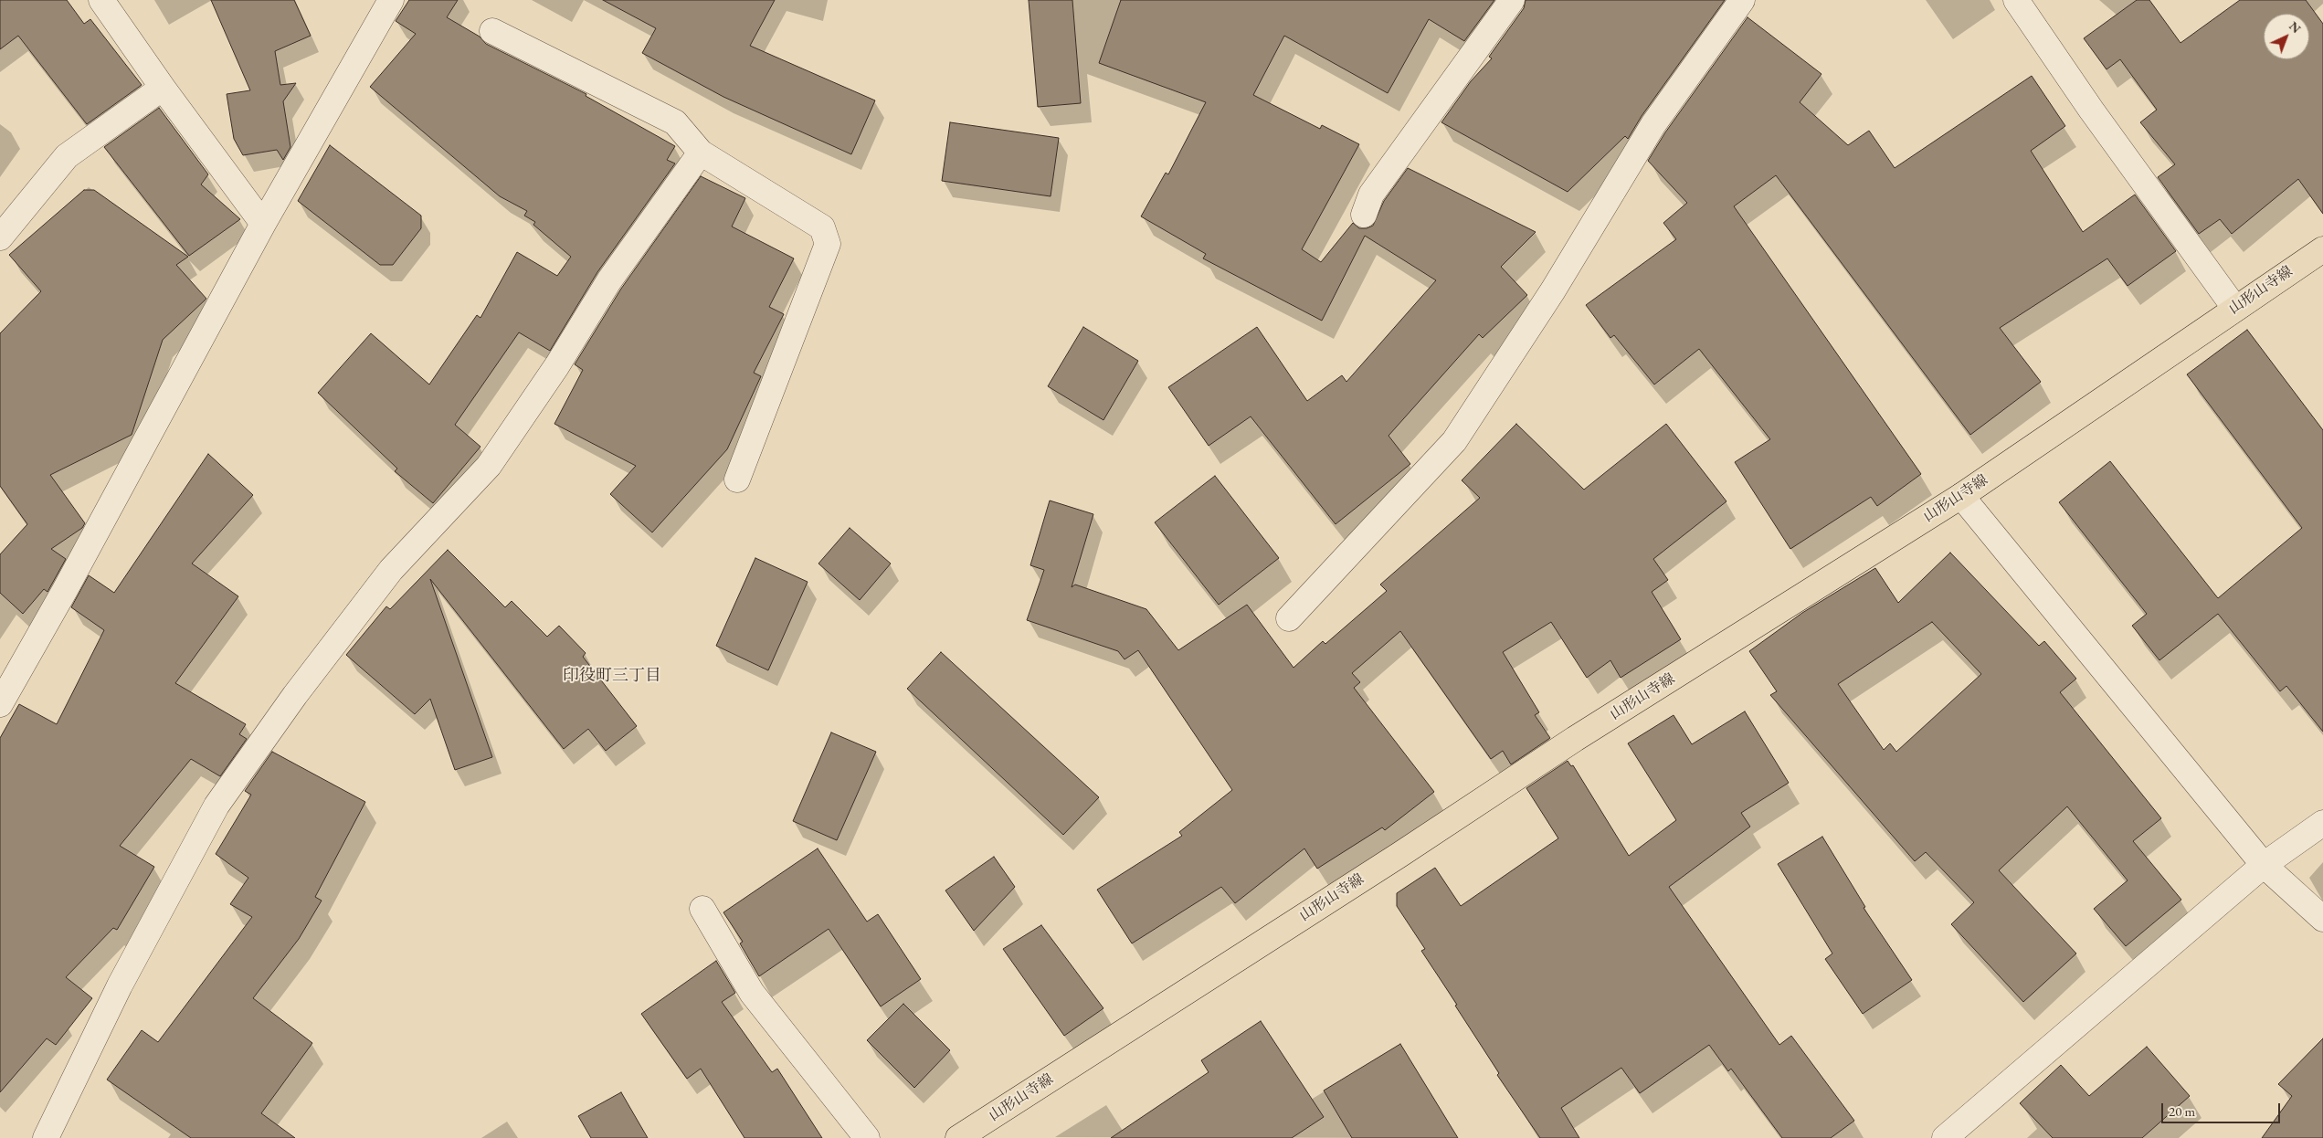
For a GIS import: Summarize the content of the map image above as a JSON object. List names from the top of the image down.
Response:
{
  "streets": {
    "main road": ["山形山寺線"]
  },
  "districts": ["印役町三丁目"],
  "scale_bar": "20 m",
  "north": "top right"
}
